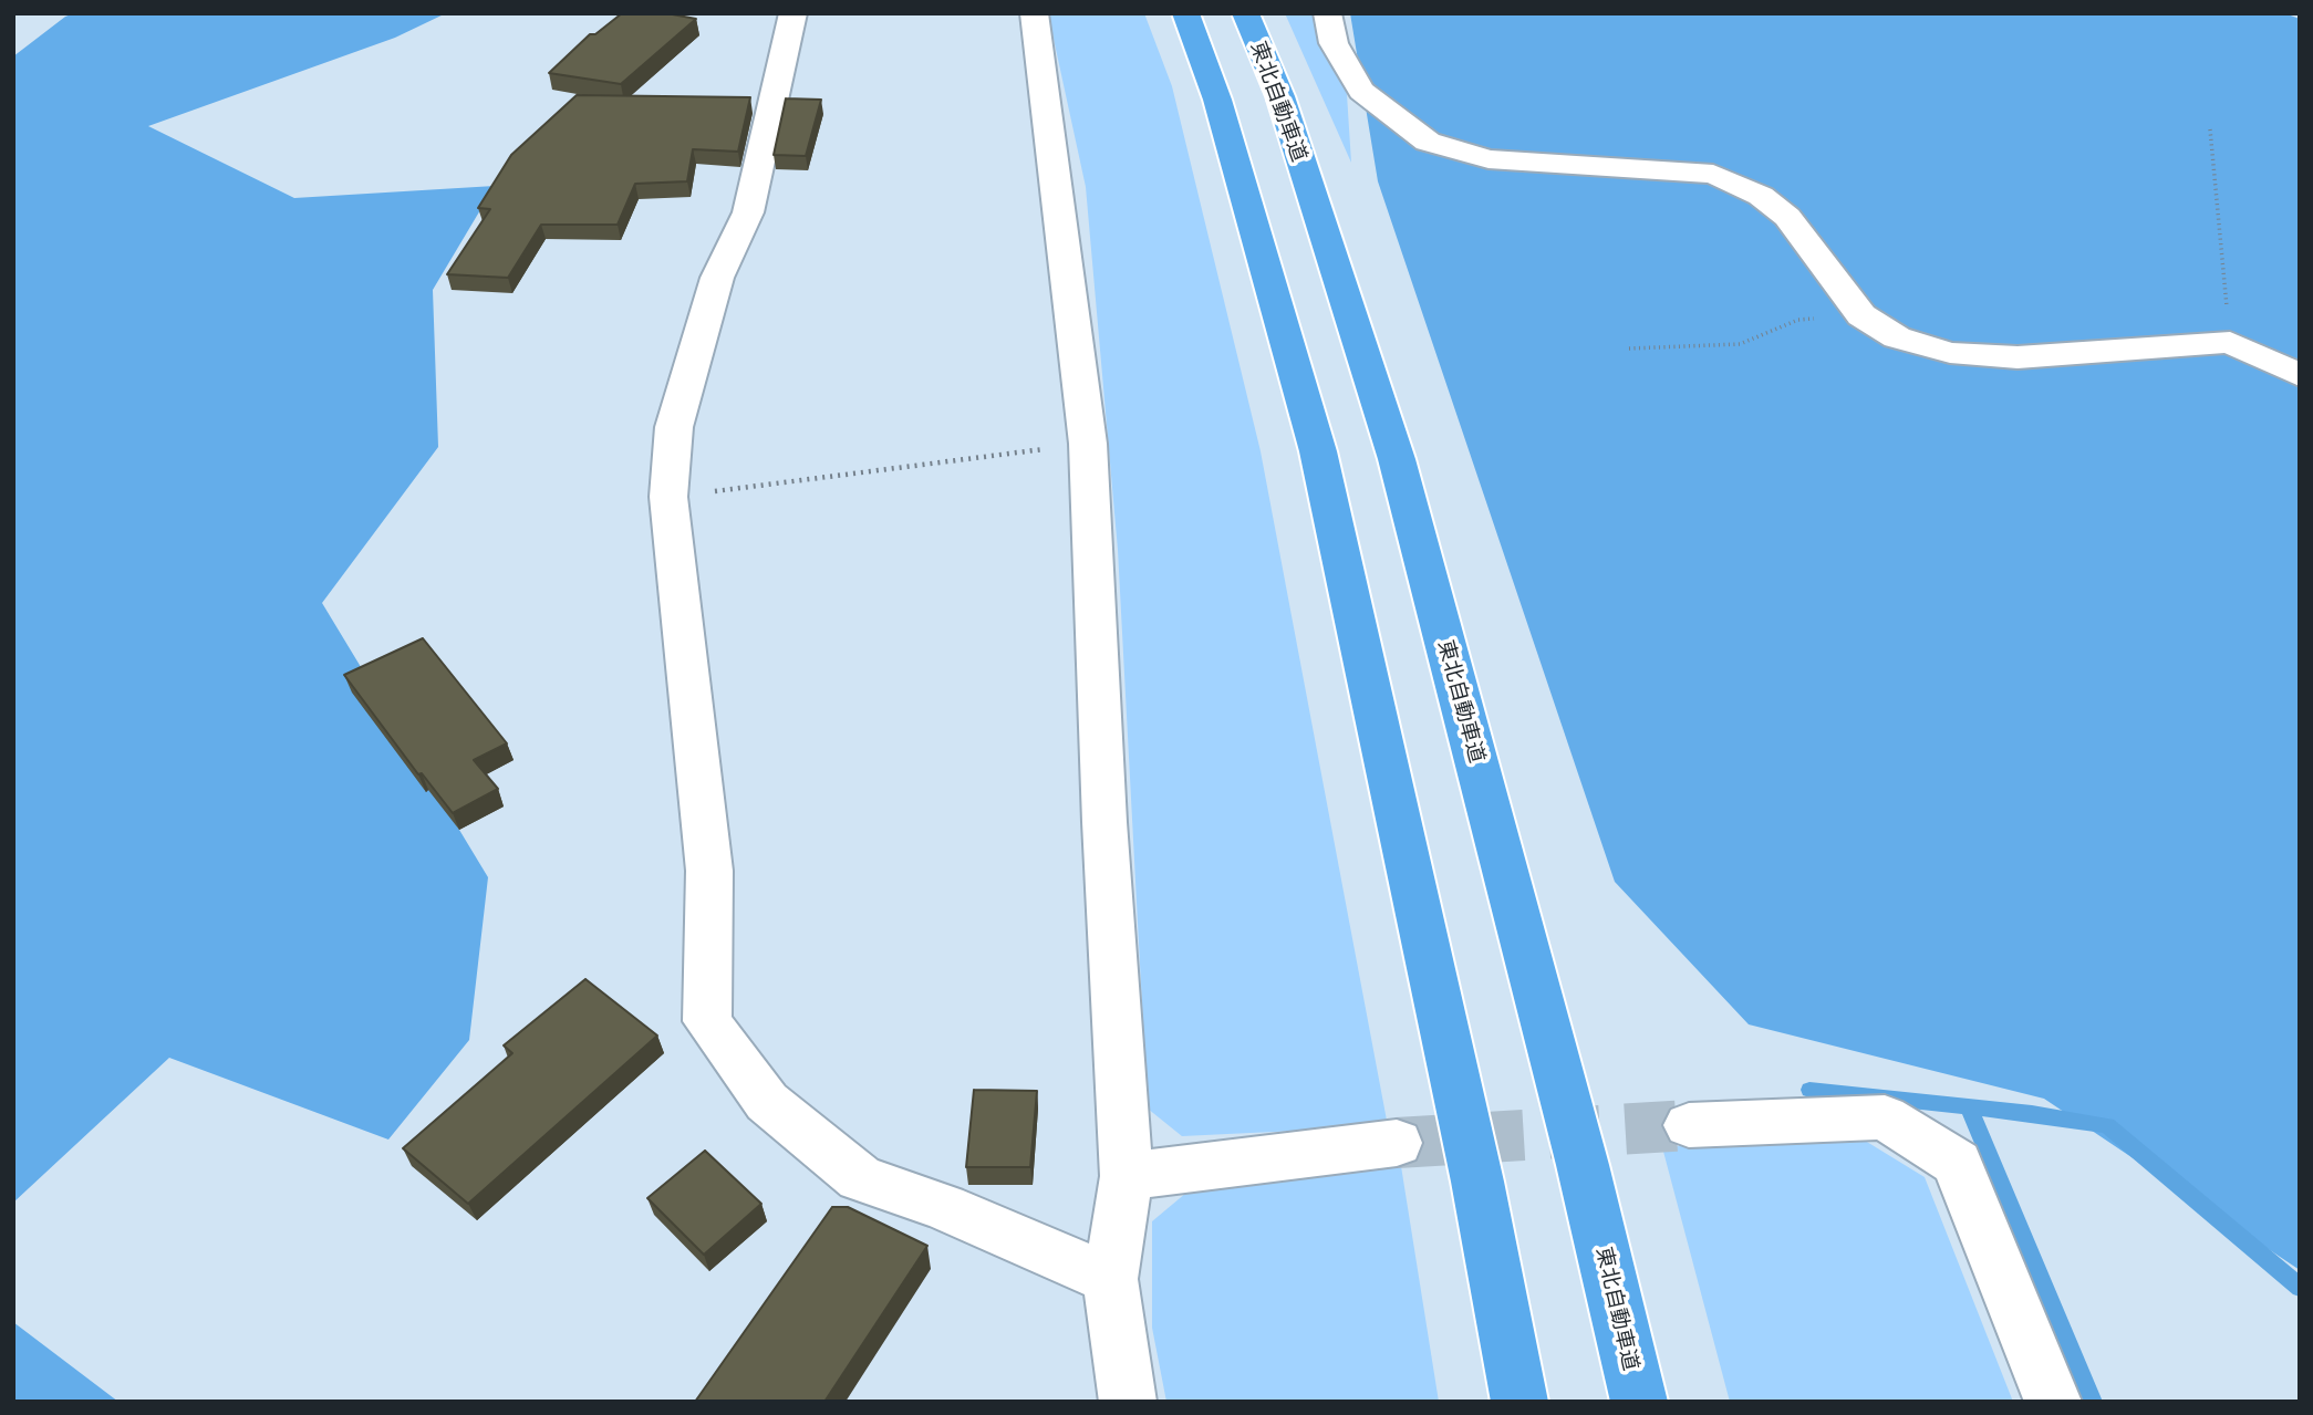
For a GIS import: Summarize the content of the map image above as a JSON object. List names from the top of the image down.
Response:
{
  "streets": {
    "highway": ["東北自動車道"]
  }
}
